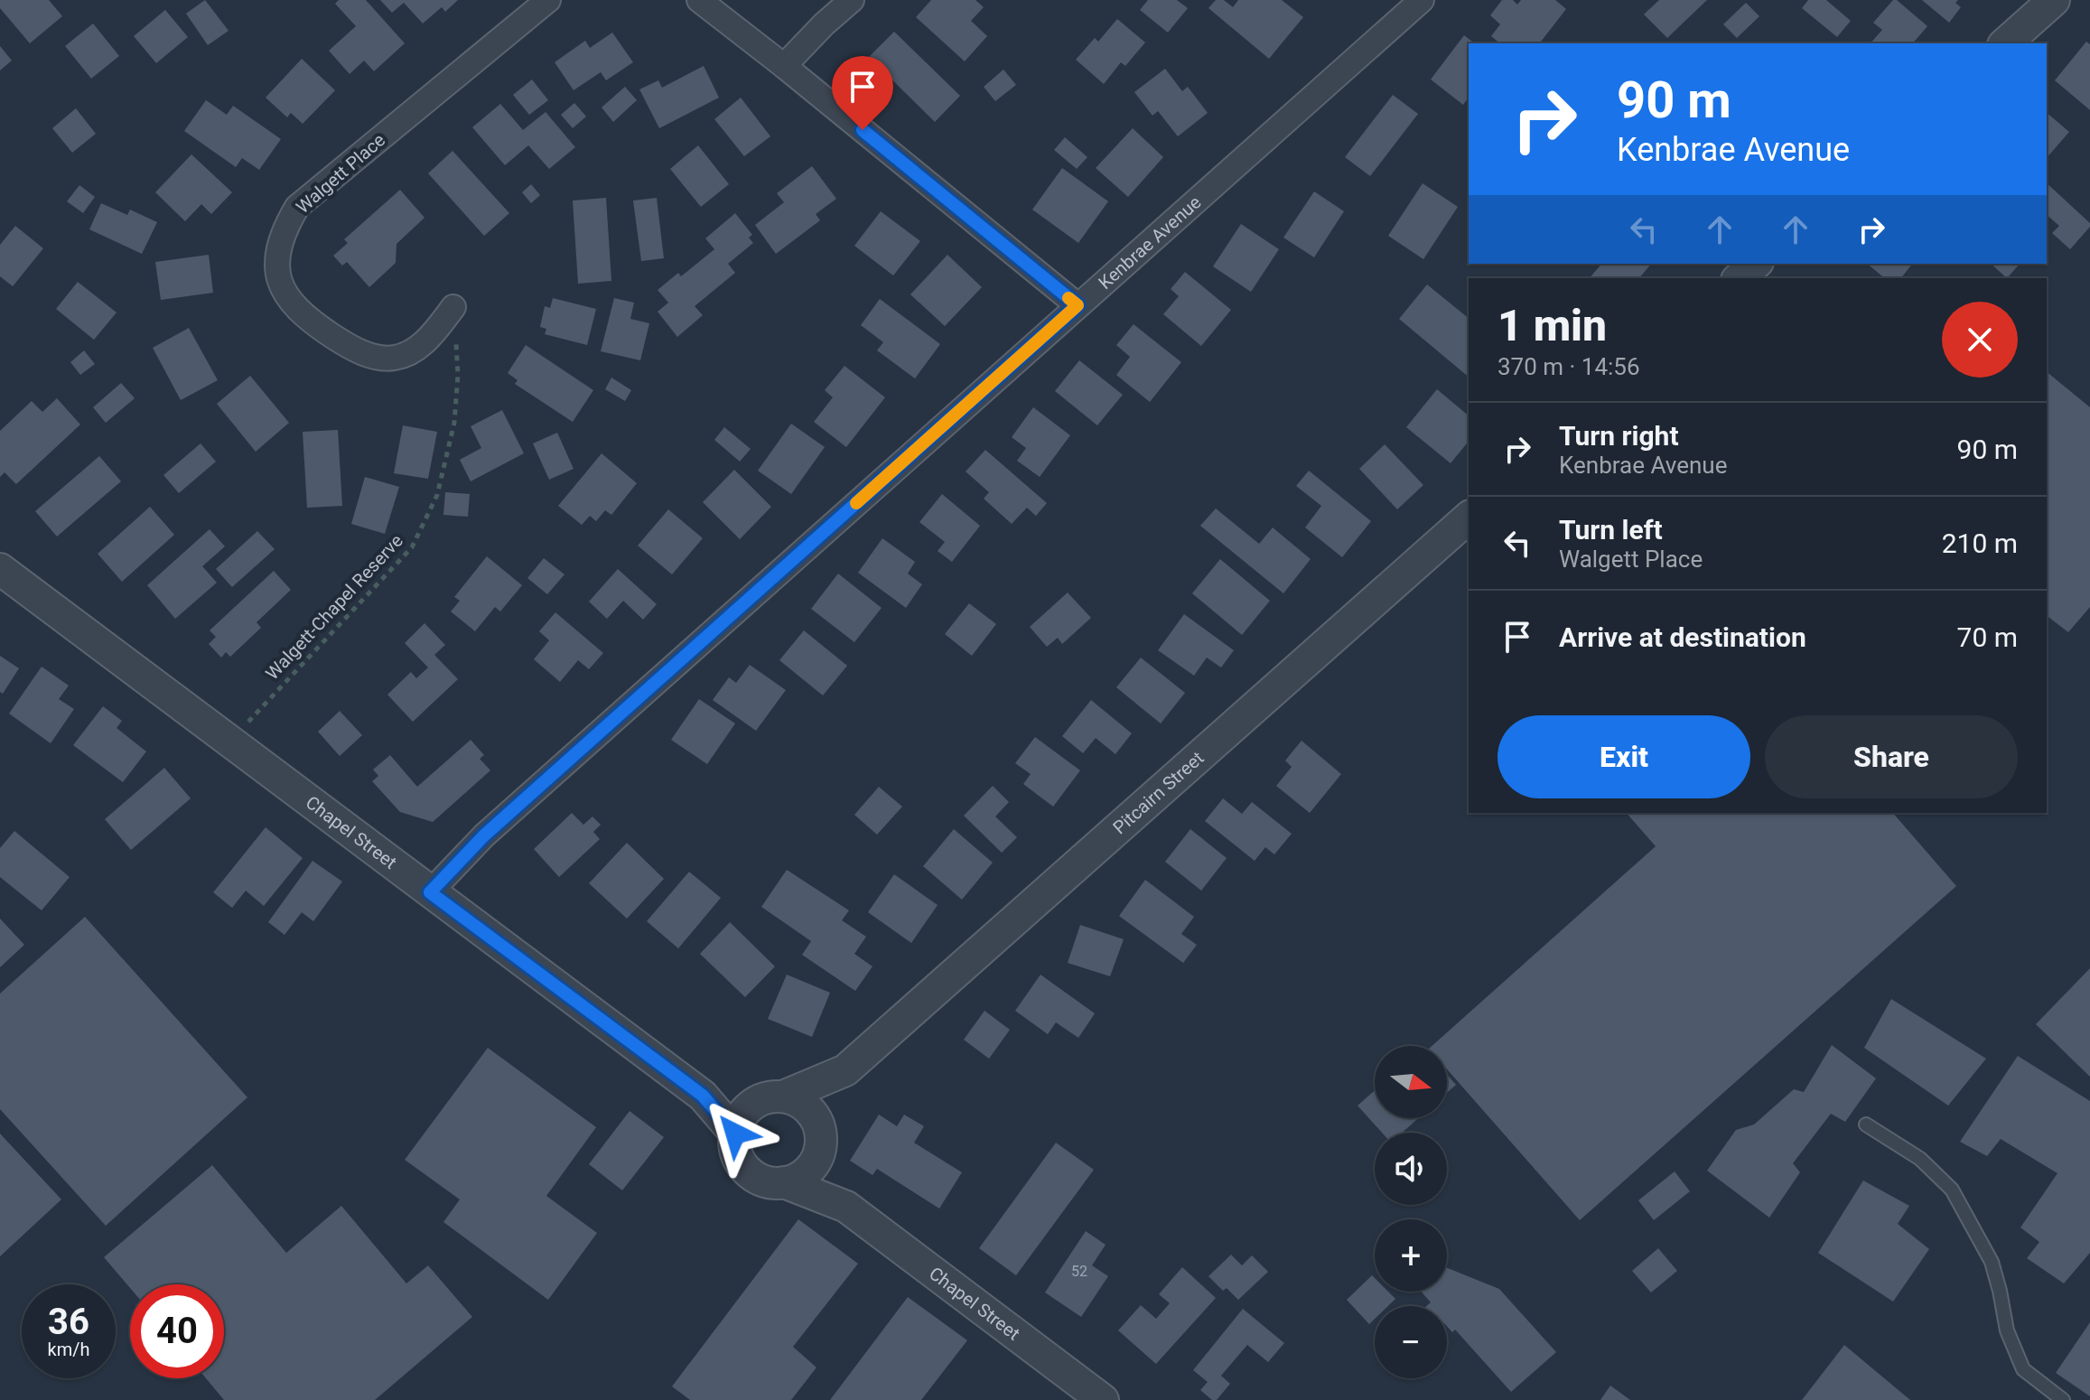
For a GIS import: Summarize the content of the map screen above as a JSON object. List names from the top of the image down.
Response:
{
  "streets": {
    "street": [
      "Walgett Place",
      "Kenbrae Avenue",
      "Pitcairn Street",
      "Chapel Street"
    ],
    "path": ["Walgett-Chapel Reserve"]
  },
  "crossings": [
    ["Walgett Place", "Walgett-Chapel Reserve"],
    ["Kenbrae Avenue", "Chapel Street"],
    ["Walgett-Chapel Reserve", "Chapel Street"],
    ["Pitcairn Street", "Chapel Street"]
  ],
  "house_numbers": ["52"],
  "north": "right",
  "page": {
    "turn": ["90 m", "Kenbrae Avenue"],
    "heading": ["1 min", "370 m · 14:56"],
    "list": [
      {
        "name": "Turn right",
        "note": "Kenbrae Avenue",
        "value": "90 m"
      },
      {
        "name": "Turn left",
        "note": "Walgett Place",
        "value": "210 m"
      },
      {
        "name": "Arrive at destination",
        "value": "70 m"
      }
    ],
    "buttons": ["Exit", "Share"],
    "map_buttons": ["+", "−"],
    "speed": "36 km/h",
    "limit": "40"
  }
}
